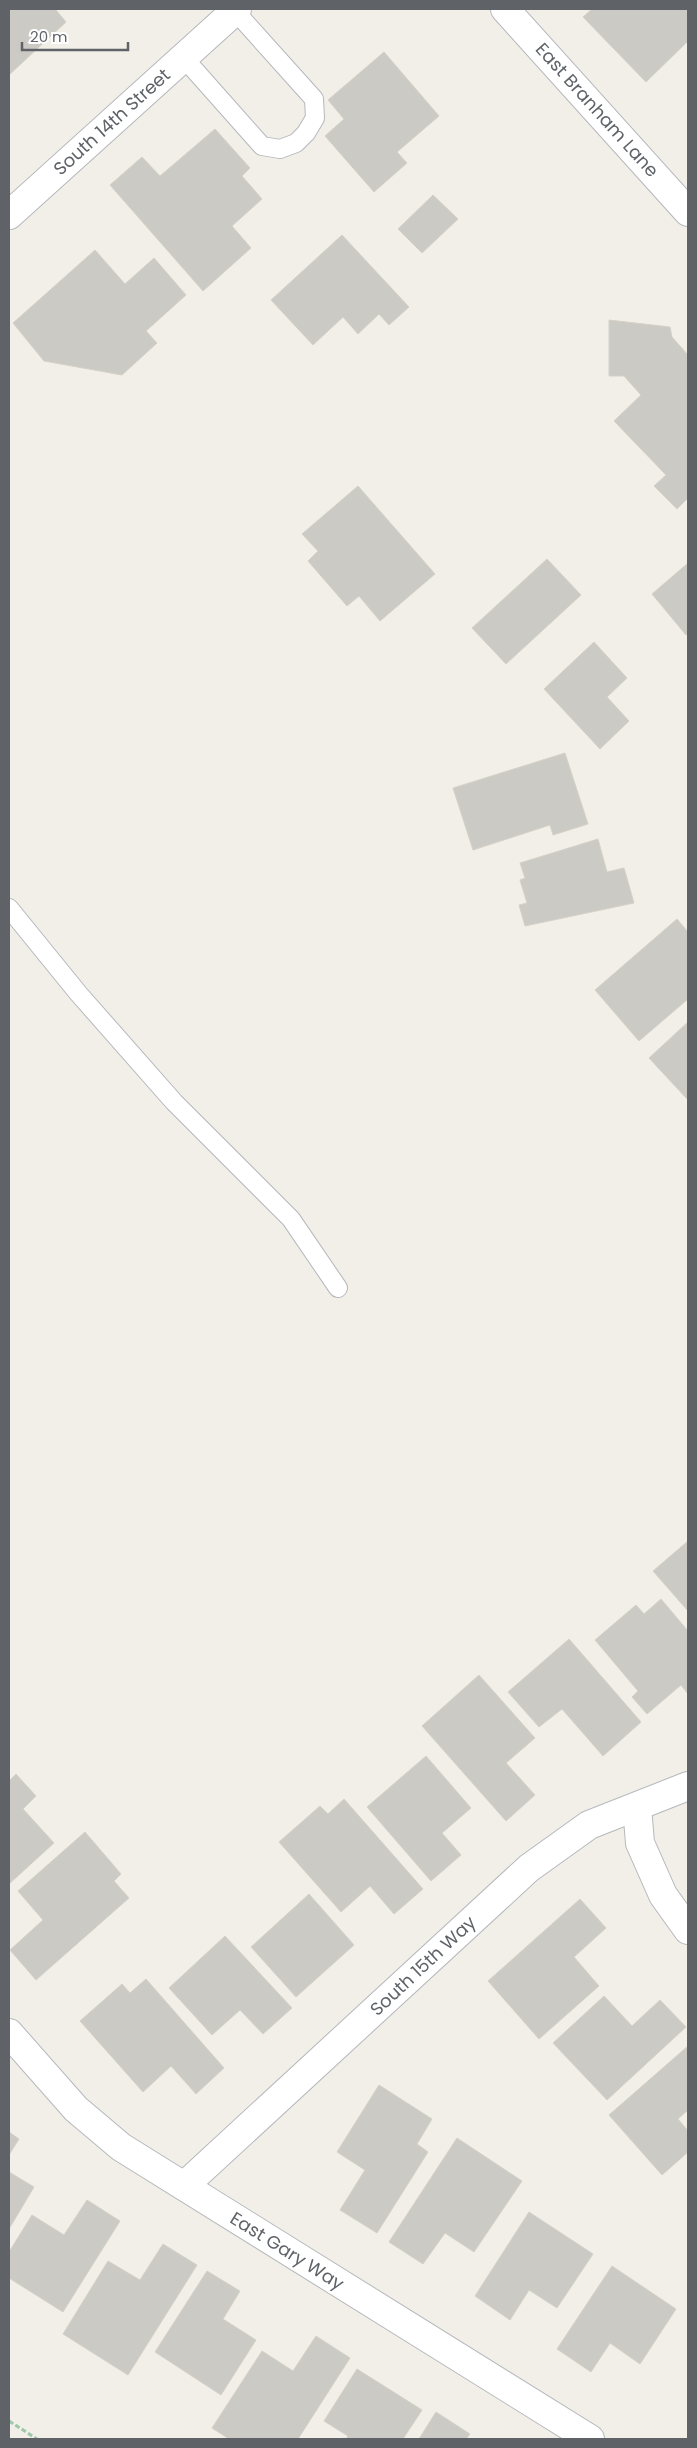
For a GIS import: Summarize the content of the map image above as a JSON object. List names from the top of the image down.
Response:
{
  "streets": {
    "street": [
      "East Branham Lane",
      "South 14th Street",
      "South 15th Way",
      "East Gary Way"
    ]
  },
  "crossings": [
    ["South 15th Way", "East Gary Way"]
  ],
  "scale_bar": "20 m"
}
